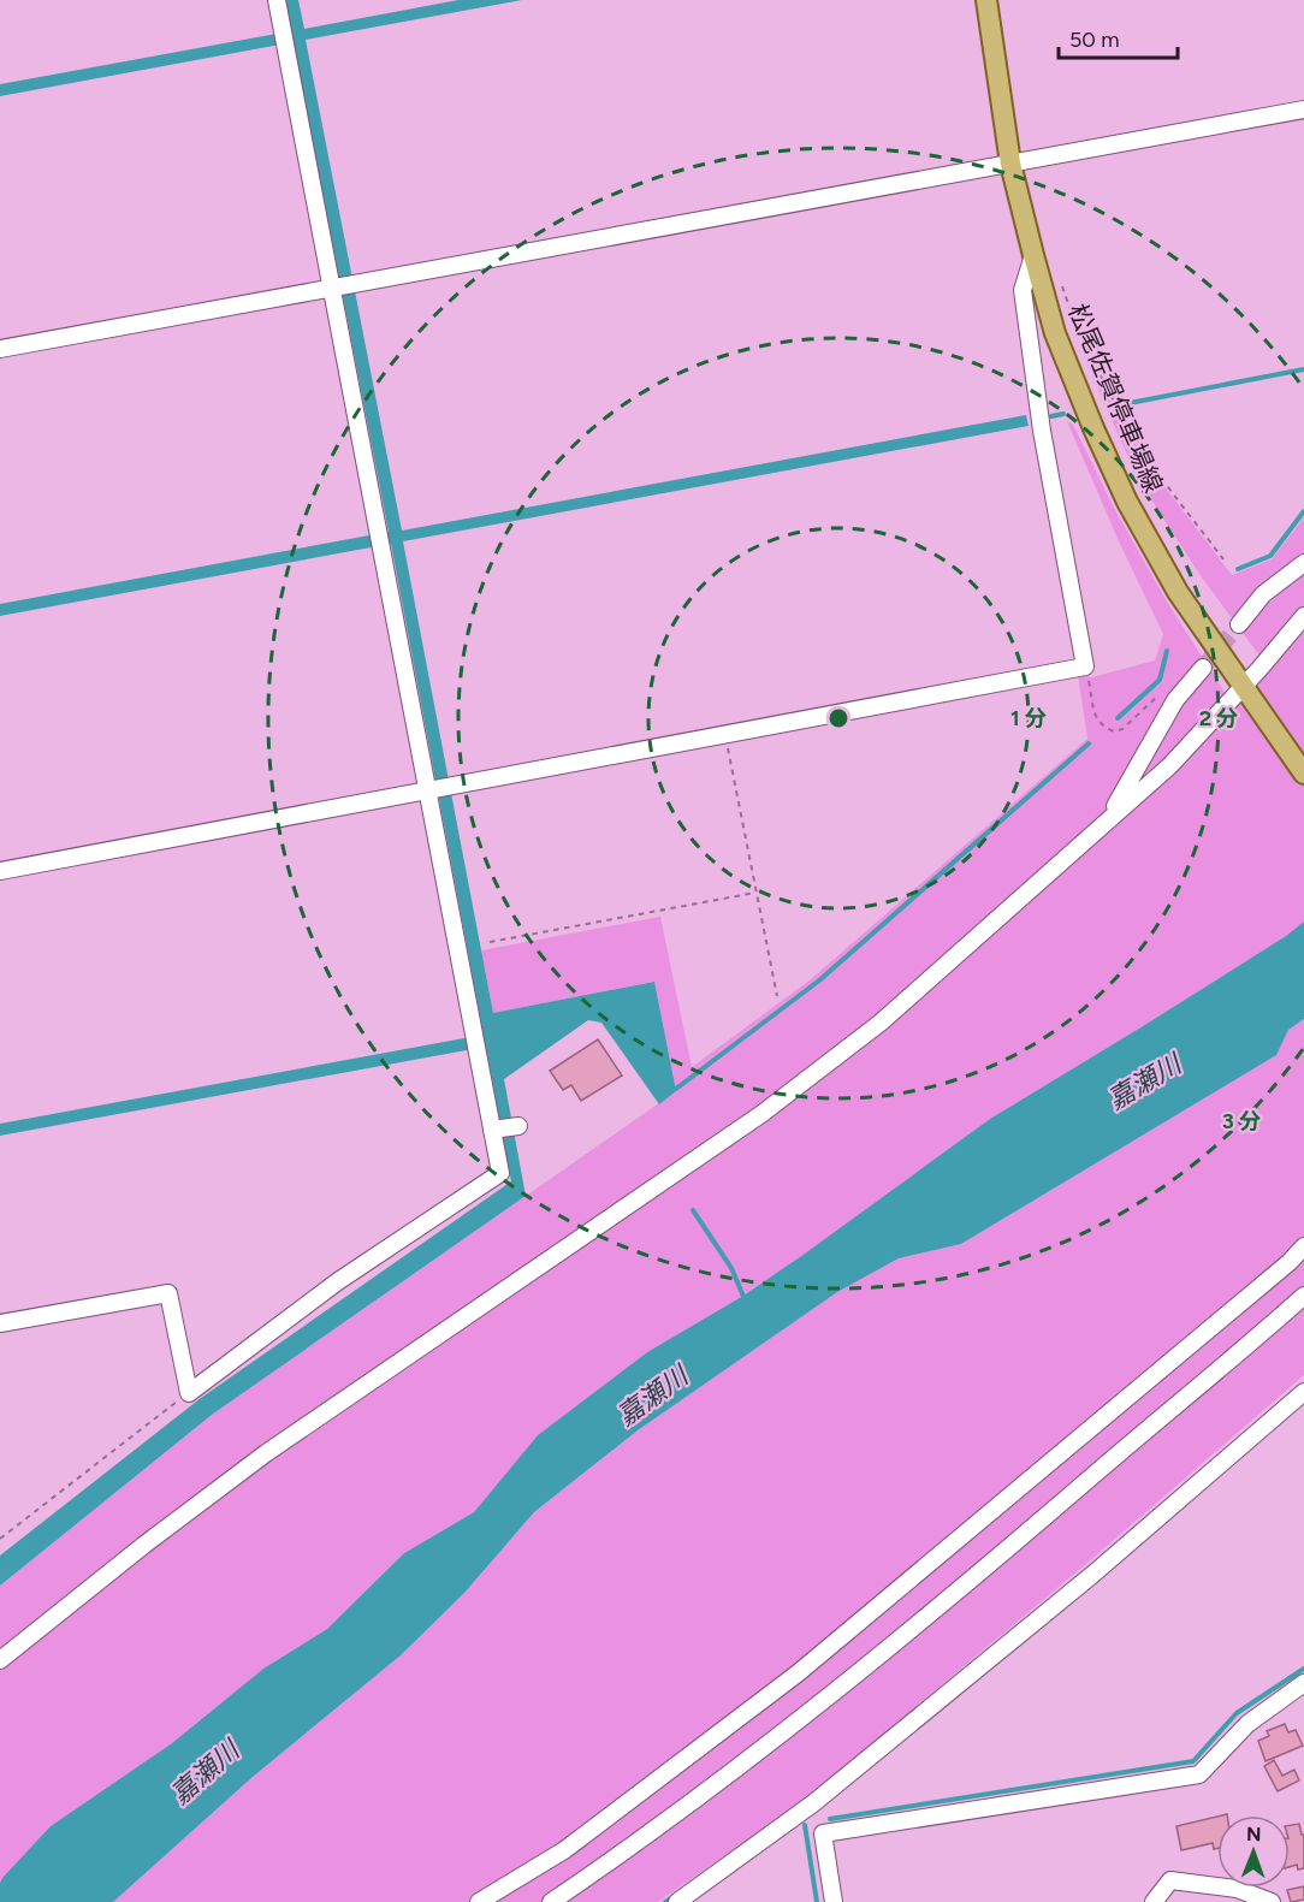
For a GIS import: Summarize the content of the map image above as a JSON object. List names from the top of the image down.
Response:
{
  "streets": {
    "main road": ["松尾佐賀停車場線"]
  },
  "water": ["嘉瀬川"],
  "scale_bar": "50 m",
  "north": "top",
  "rings": ["1 分", "2 分", "3 分"]
}
